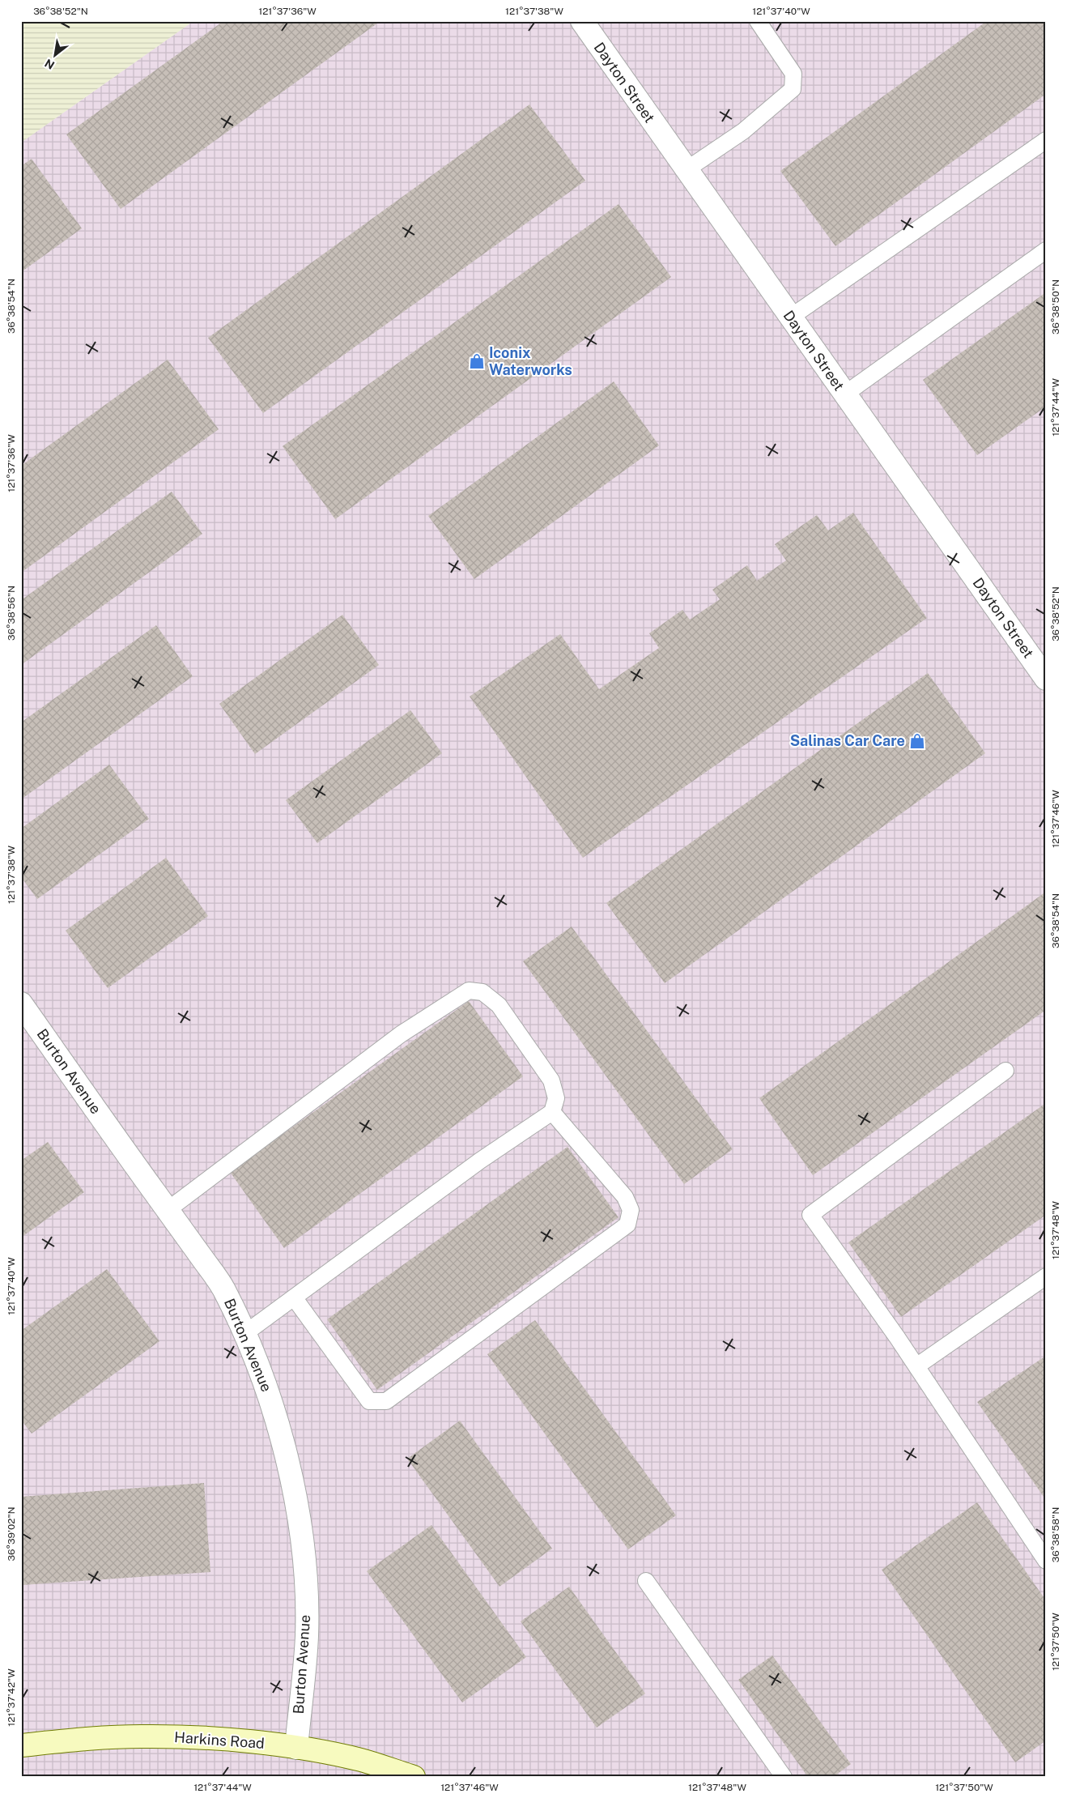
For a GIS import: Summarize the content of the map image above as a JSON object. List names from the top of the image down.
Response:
{
  "streets": {
    "street": ["Dayton Street", "Burton Avenue", "Harkins Road"]
  },
  "crossings": [
    ["Burton Avenue", "Harkins Road"]
  ],
  "places": {
    "shop": ["Iconix Waterworks", "Salinas Car Care"]
  },
  "north": "bottom left",
  "coordinates": [
    "36°38'52\"N",
    "121°37'36\"W",
    "121°37'38\"W",
    "121°37'40\"W",
    "36°38'54\"N",
    "36°38'50\"N",
    "121°37'44\"W",
    "36°38'56\"N",
    "121°37'46\"W",
    "121°37'48\"W",
    "36°39'02\"N",
    "36°38'58\"N",
    "121°37'50\"W",
    "121°37'42\"W"
  ]
}
